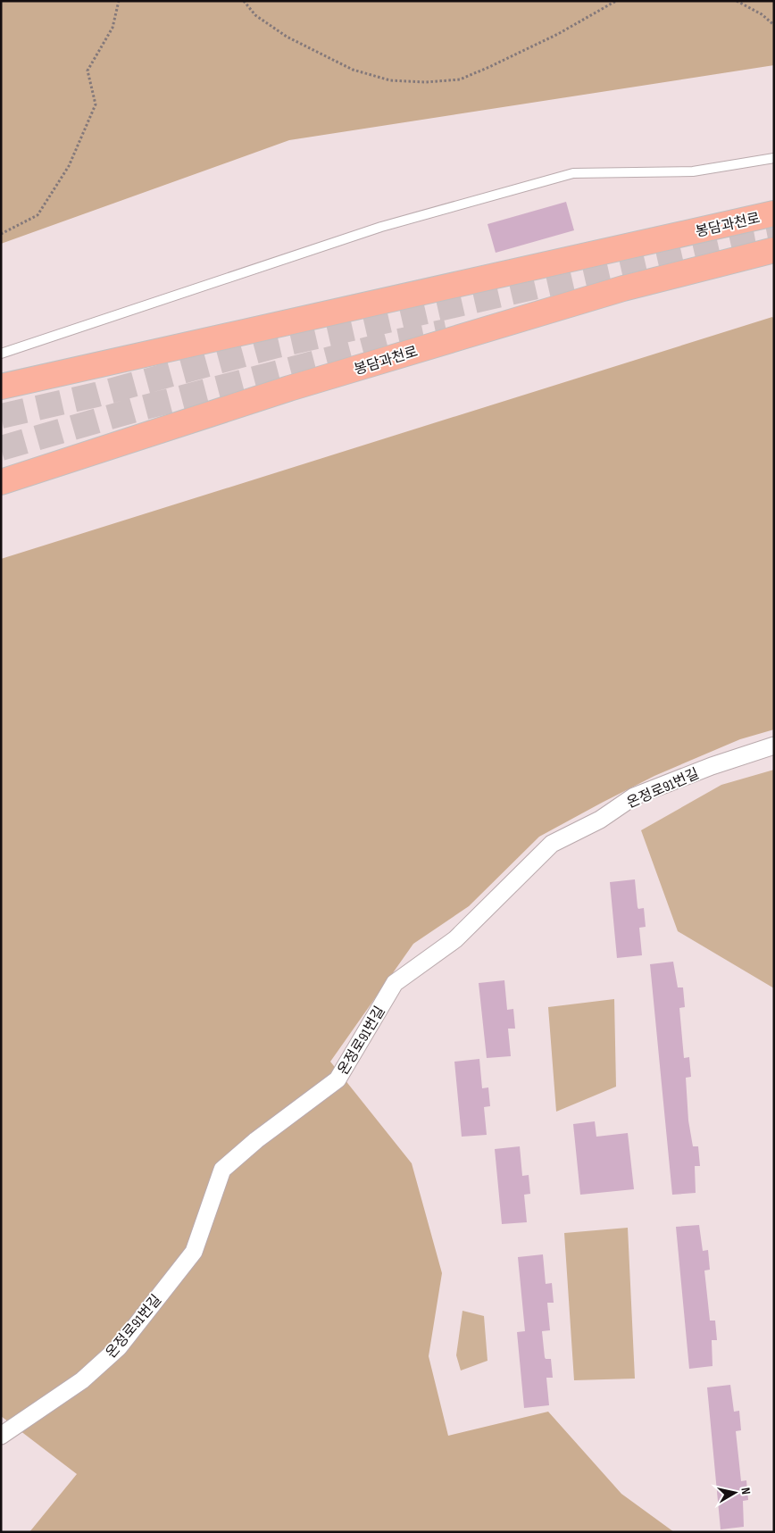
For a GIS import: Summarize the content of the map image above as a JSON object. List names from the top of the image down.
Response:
{
  "streets": {
    "highway": ["봉담과천로"],
    "street": ["온정로91번길"]
  },
  "north": "right"
}
